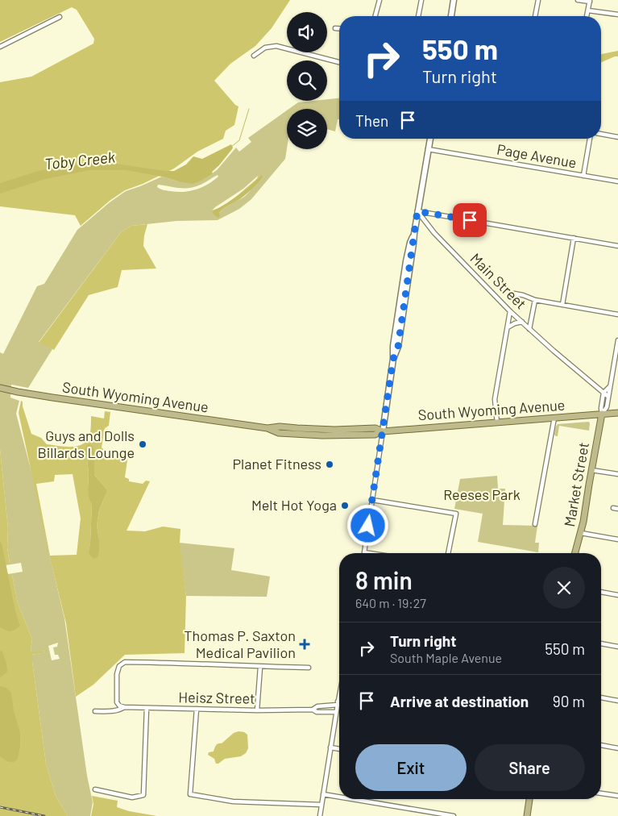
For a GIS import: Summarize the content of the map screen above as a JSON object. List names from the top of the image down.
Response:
{
  "streets": {
    "main road": ["South Wyoming Avenue", "Market Street"],
    "street": ["Page Avenue", "Main Street", "Heisz Street"]
  },
  "crossings": [
    ["Main Street", "Market Street"],
    ["South Wyoming Avenue", "Market Street"]
  ],
  "water": ["Toby Creek"],
  "parks": ["Reeses Park"],
  "places": {
    "other": ["Guys and Dolls Billards Lounge", "Planet Fitness", "Melt Hot Yoga"],
    "health": ["Thomas P. Saxton Medical Pavilion"]
  },
  "page": {
    "turn": ["550 m", "Turn right"],
    "then": "Then",
    "heading": ["8 min", "640 m · 19:27"],
    "list": [
      {
        "name": "Turn right",
        "note": "South Maple Avenue",
        "value": "550 m"
      },
      {
        "name": "Arrive at destination",
        "value": "90 m"
      }
    ],
    "buttons": ["Exit", "Share"]
  }
}
